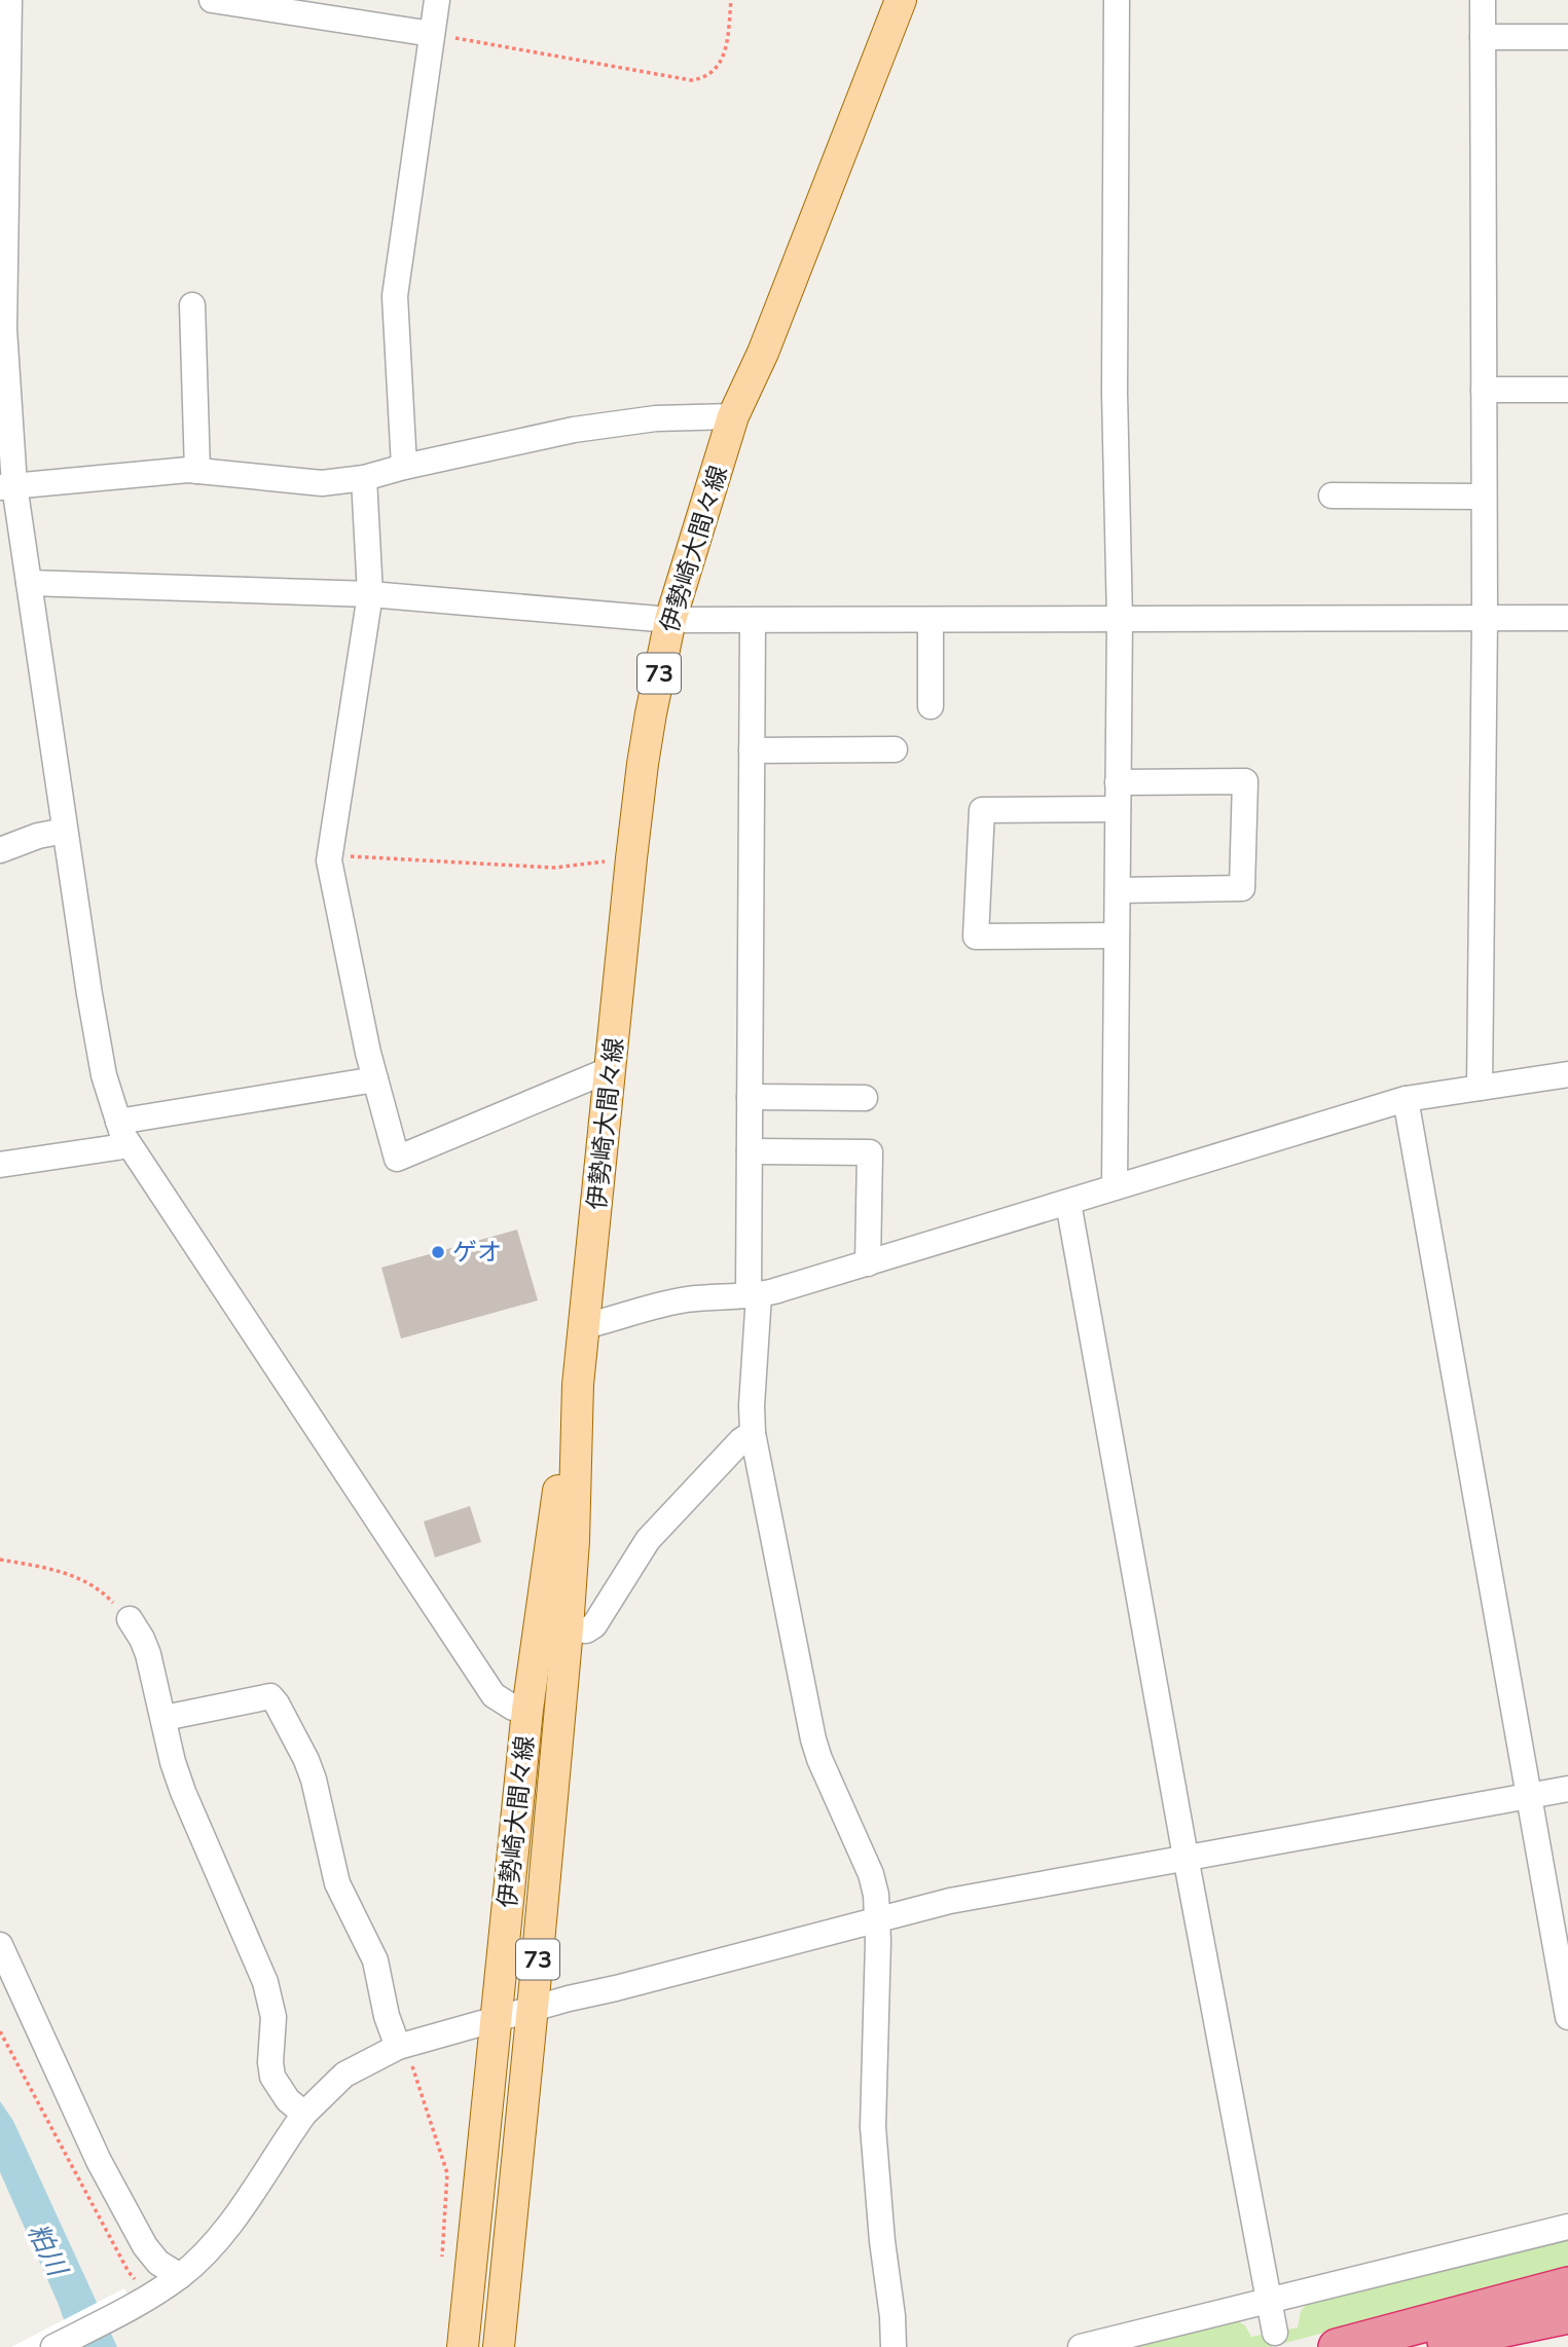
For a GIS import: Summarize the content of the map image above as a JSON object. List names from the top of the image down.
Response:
{
  "streets": {
    "main road": ["伊勢崎大間々線", "73"]
  },
  "water": ["粕川"],
  "places": ["ゲオ"]
}
